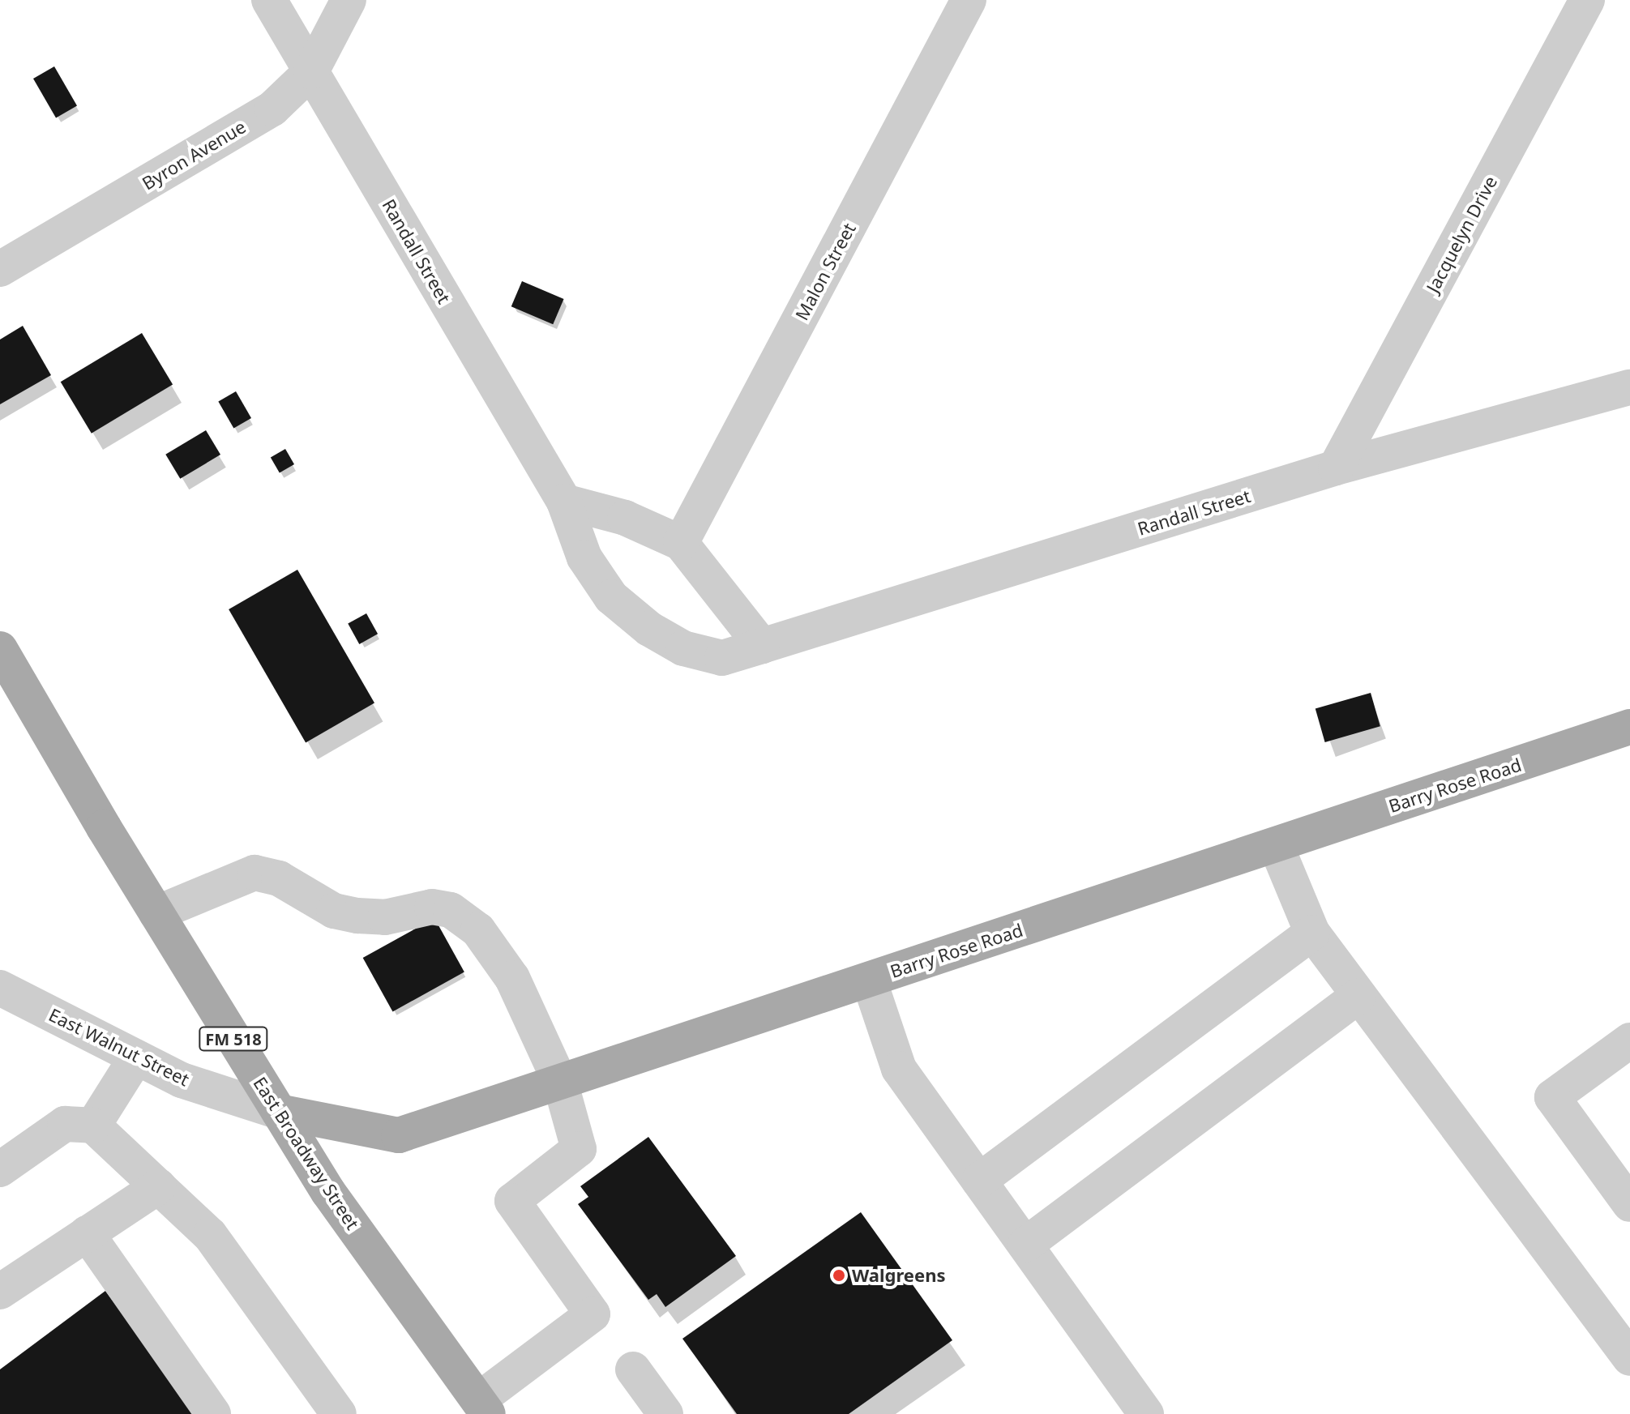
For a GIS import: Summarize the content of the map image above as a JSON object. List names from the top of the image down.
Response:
{
  "streets": {
    "main road": ["Barry Rose Road", "FM 518", "East Broadway Street"],
    "street": [
      "Byron Avenue",
      "Jacquelyn Drive",
      "Randall Street",
      "Malon Street",
      "East Walnut Street"
    ]
  },
  "crossings": [
    ["Byron Avenue", "Randall Street"],
    ["Jacquelyn Drive", "Randall Street"],
    ["Barry Rose Road", "East Walnut Street"],
    ["Barry Rose Road", "East Broadway Street"],
    ["East Walnut Street", "East Broadway Street"]
  ],
  "places": ["Walgreens"]
}
